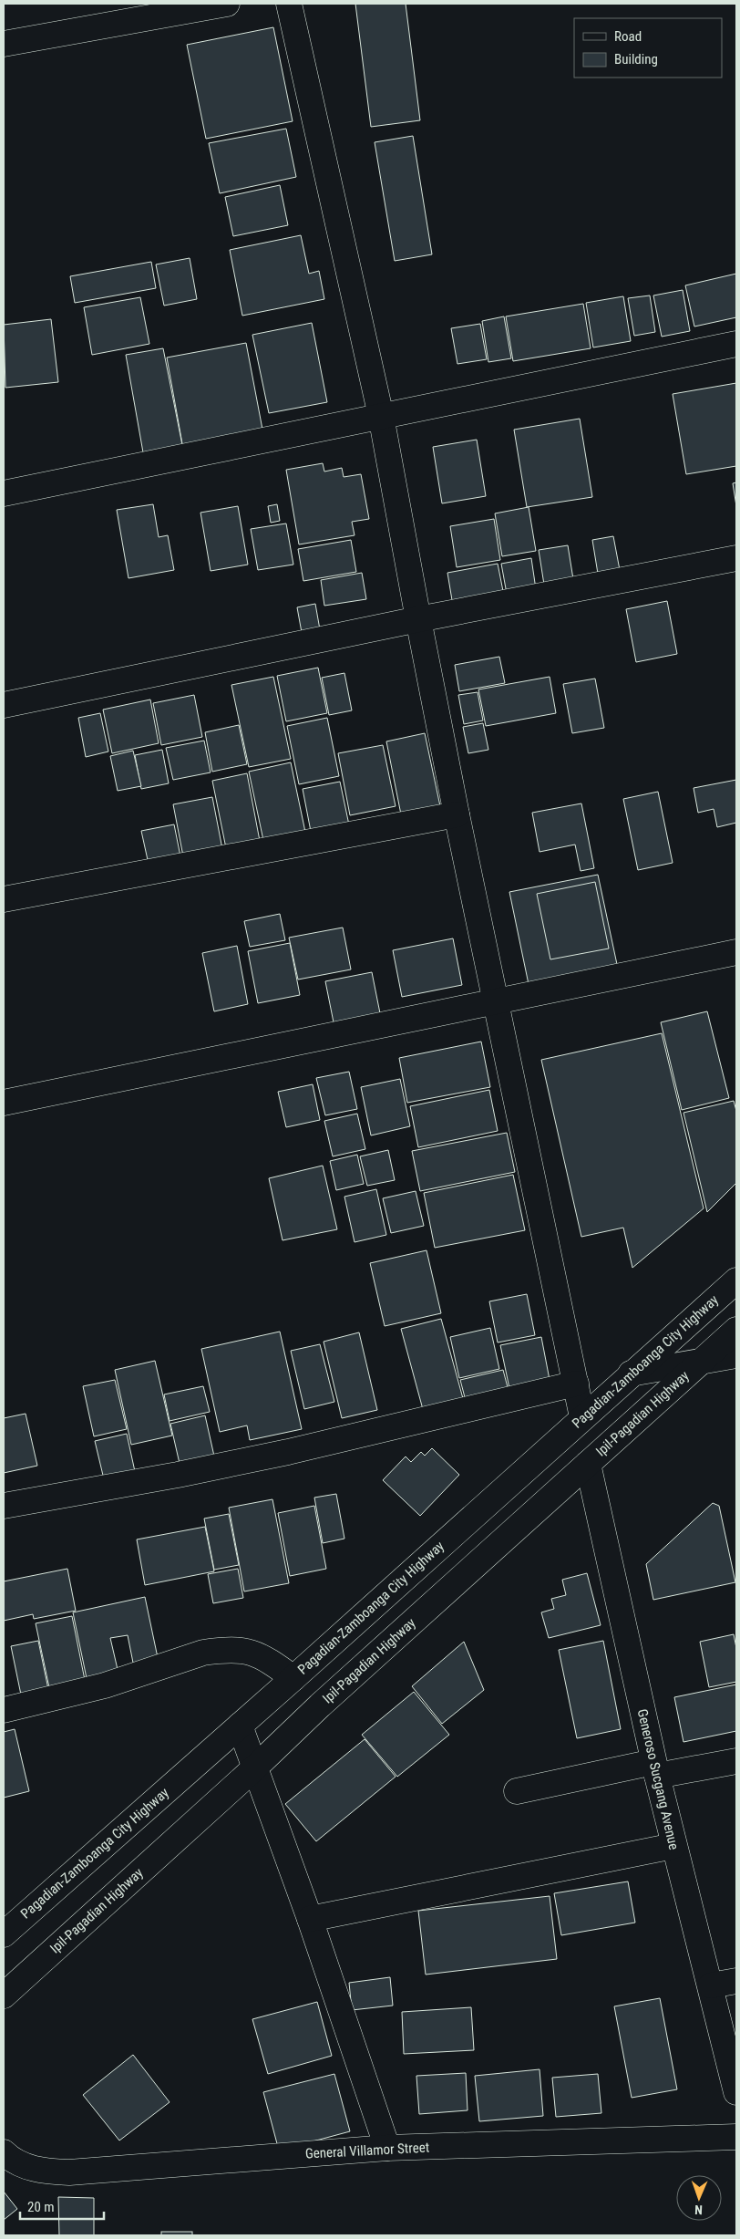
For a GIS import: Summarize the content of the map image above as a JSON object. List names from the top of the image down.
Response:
{
  "streets": {
    "street": [
      "Pagadian-Zamboanga City Highway",
      "Ipil-Pagadian Highway",
      "Generoso Sucgang Avenue",
      "General Villamor Street"
    ]
  },
  "crossings": [
    ["Ipil-Pagadian Highway", "Generoso Sucgang Avenue"]
  ],
  "legend": ["Road", "Building"],
  "scale_bar": "20 m",
  "north": "bottom"
}
